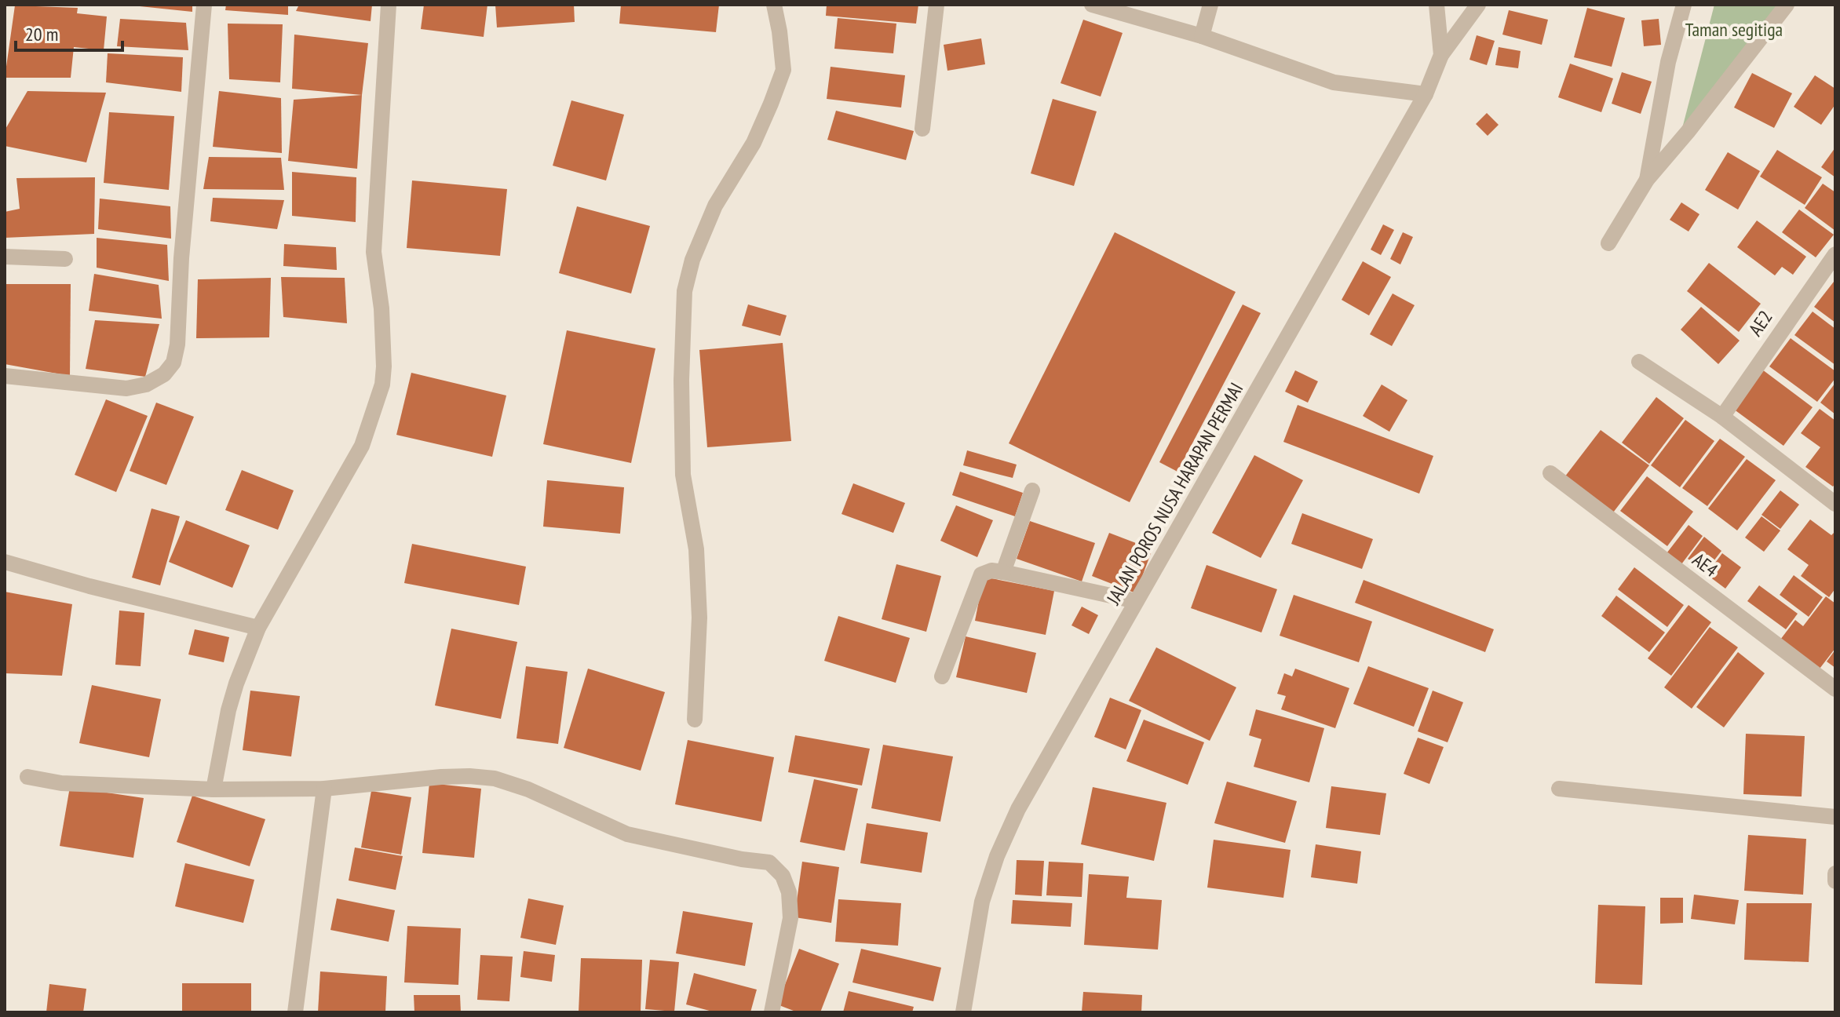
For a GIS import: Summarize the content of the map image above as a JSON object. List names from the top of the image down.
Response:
{
  "streets": {
    "street": ["AE2", "JALAN POROS NUSA HARAPAN PERMAI", "AE4"]
  },
  "parks": ["Taman segitiga"],
  "scale_bar": "20 m"
}
